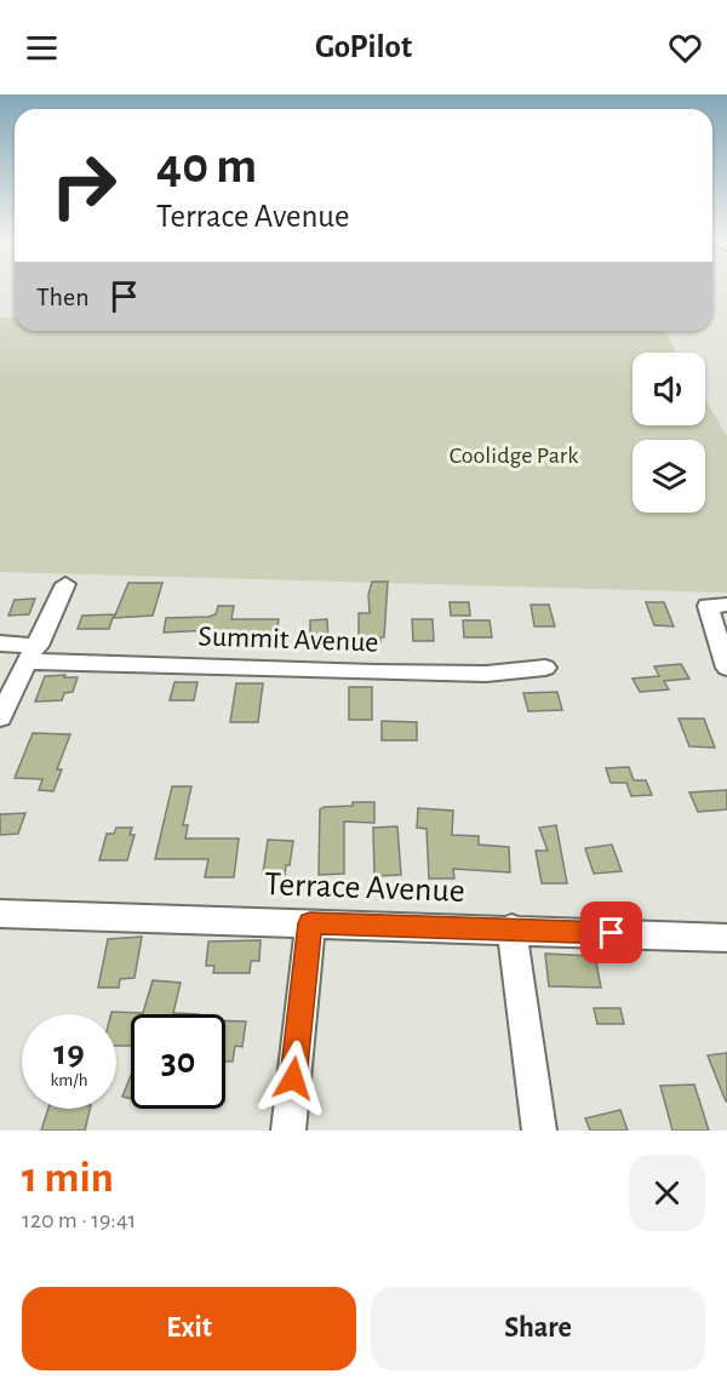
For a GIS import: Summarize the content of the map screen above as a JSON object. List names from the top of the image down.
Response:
{
  "streets": {
    "street": ["Summit Avenue", "Terrace Avenue"]
  },
  "parks": ["Coolidge Park"],
  "page": {
    "header": "GoPilot",
    "turn": ["40 m", "Terrace Avenue"],
    "then": "Then",
    "speed": "19 km/h",
    "limit": "30",
    "heading": ["1 min", "120 m · 19:41"],
    "buttons": ["Exit", "Share"]
  }
}
